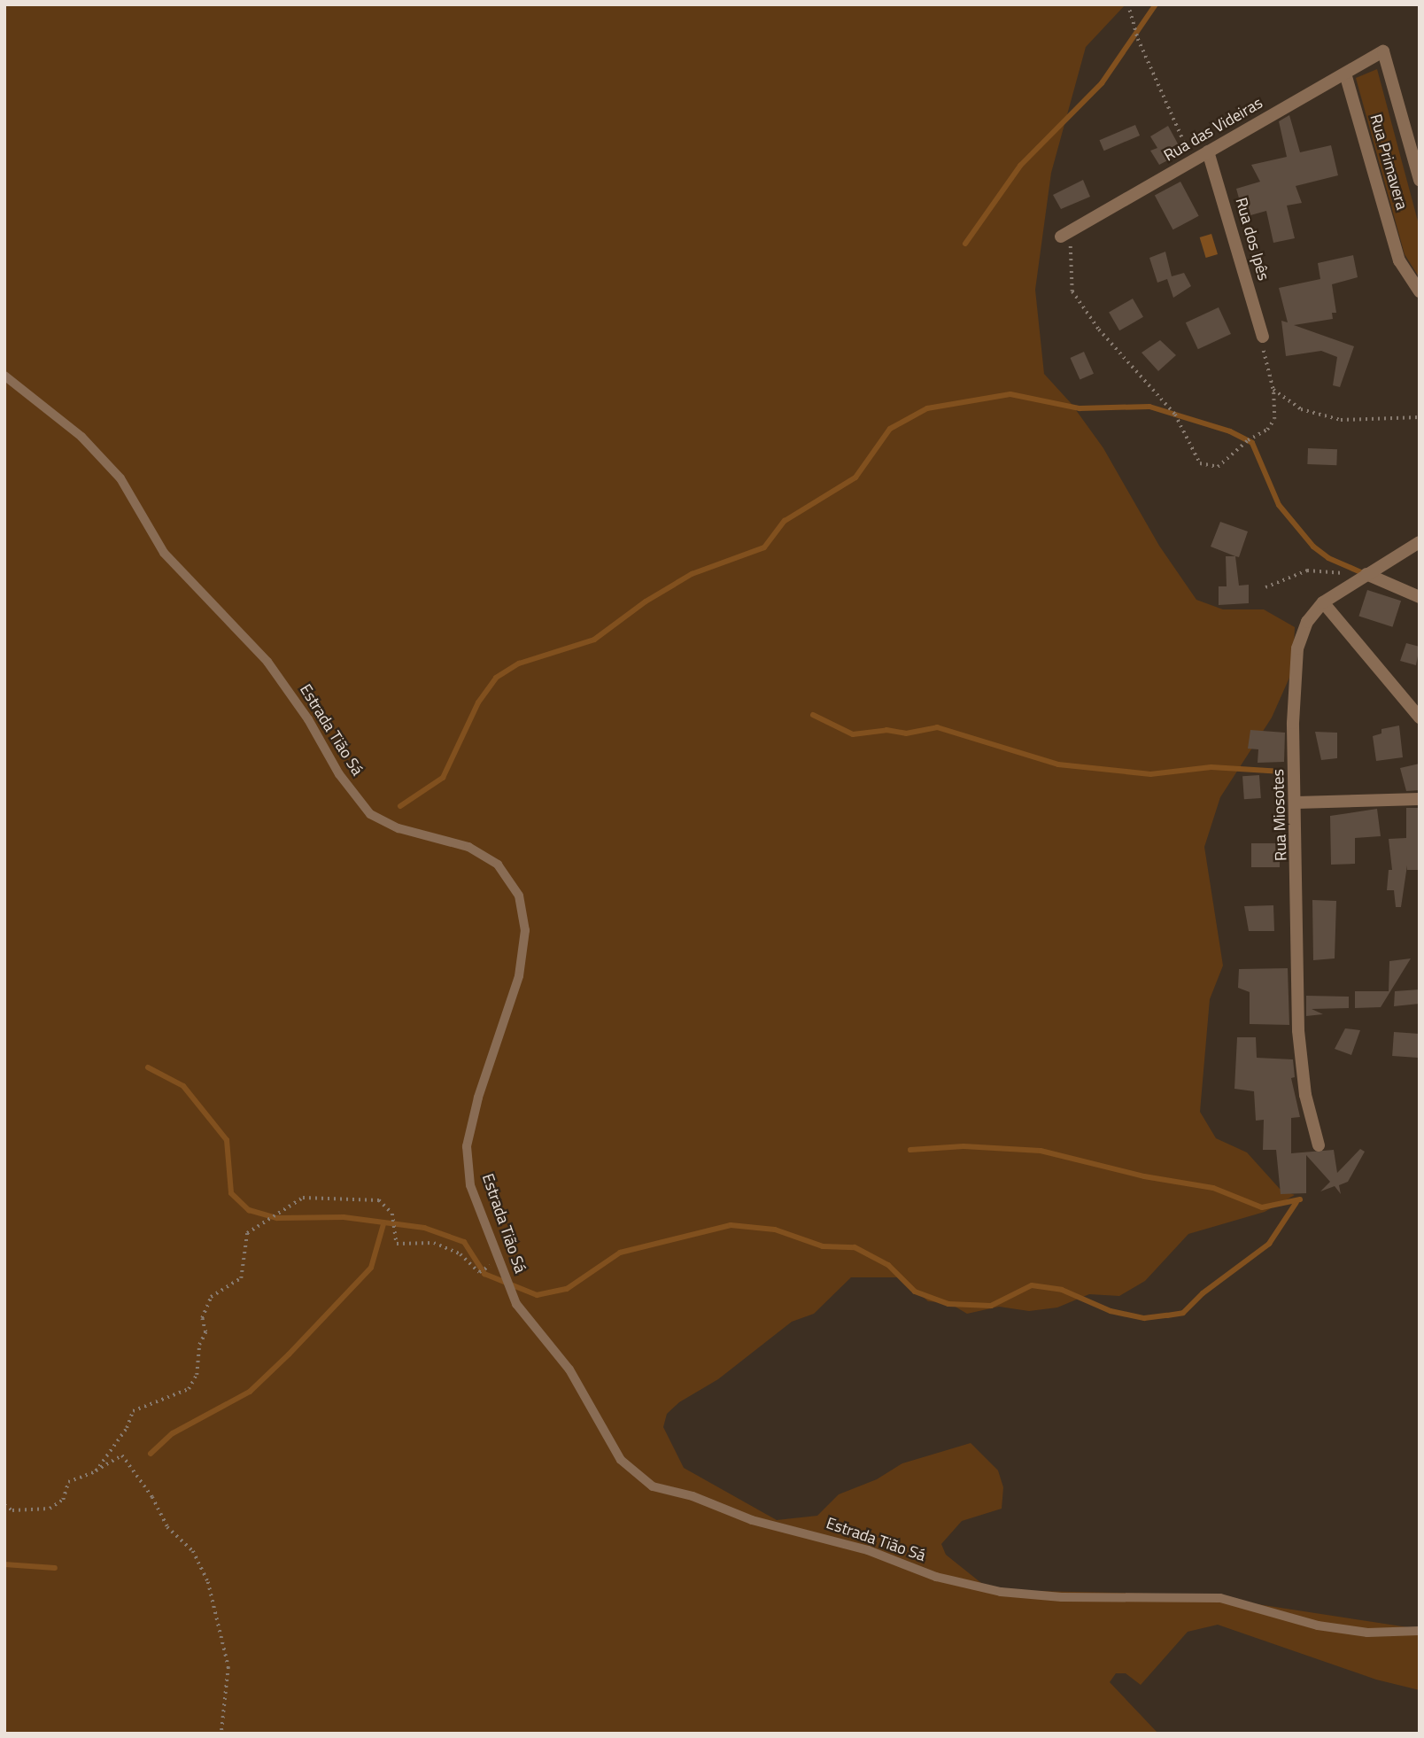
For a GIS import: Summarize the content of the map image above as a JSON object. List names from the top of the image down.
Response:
{
  "streets": {
    "street": [
      "Rua das Videiras",
      "Rua Primavera",
      "Rua dos Ipês",
      "Rua Miosotes"
    ],
    "lane": ["Estrada Tião Sá"]
  },
  "crossings": [
    ["Rua das Videiras", "Rua Primavera"],
    ["Rua das Videiras", "Rua dos Ipês"]
  ]
}
